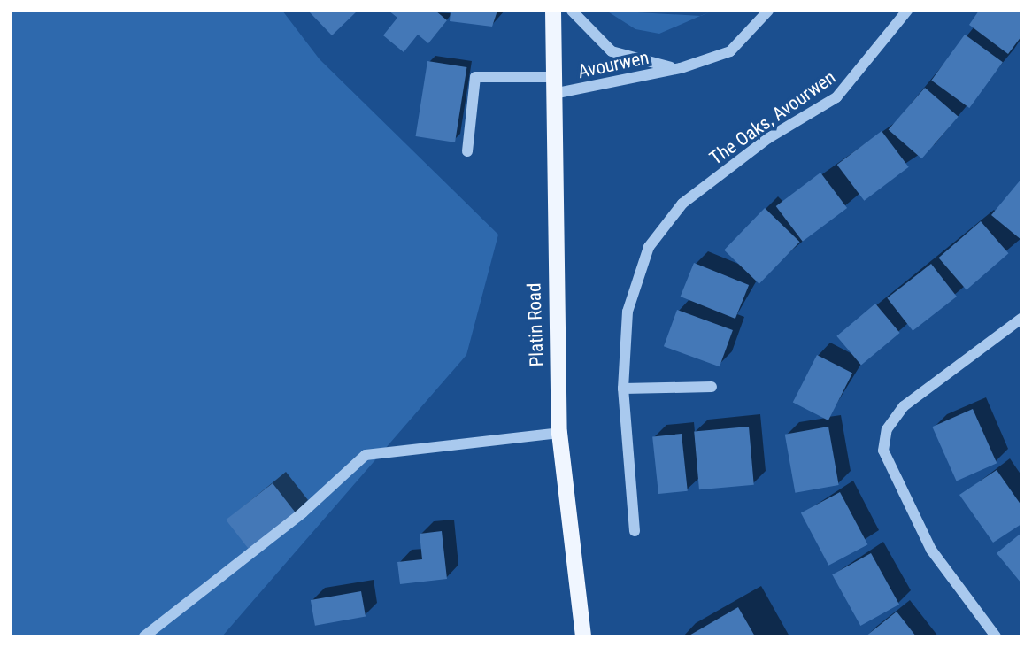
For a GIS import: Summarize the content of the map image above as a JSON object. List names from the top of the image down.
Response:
{
  "streets": {
    "main road": ["Platin Road"],
    "street": ["Avourwen", "The Oaks, Avourwen"]
  },
  "crossings": [
    ["Avourwen", "Platin Road"]
  ]
}
